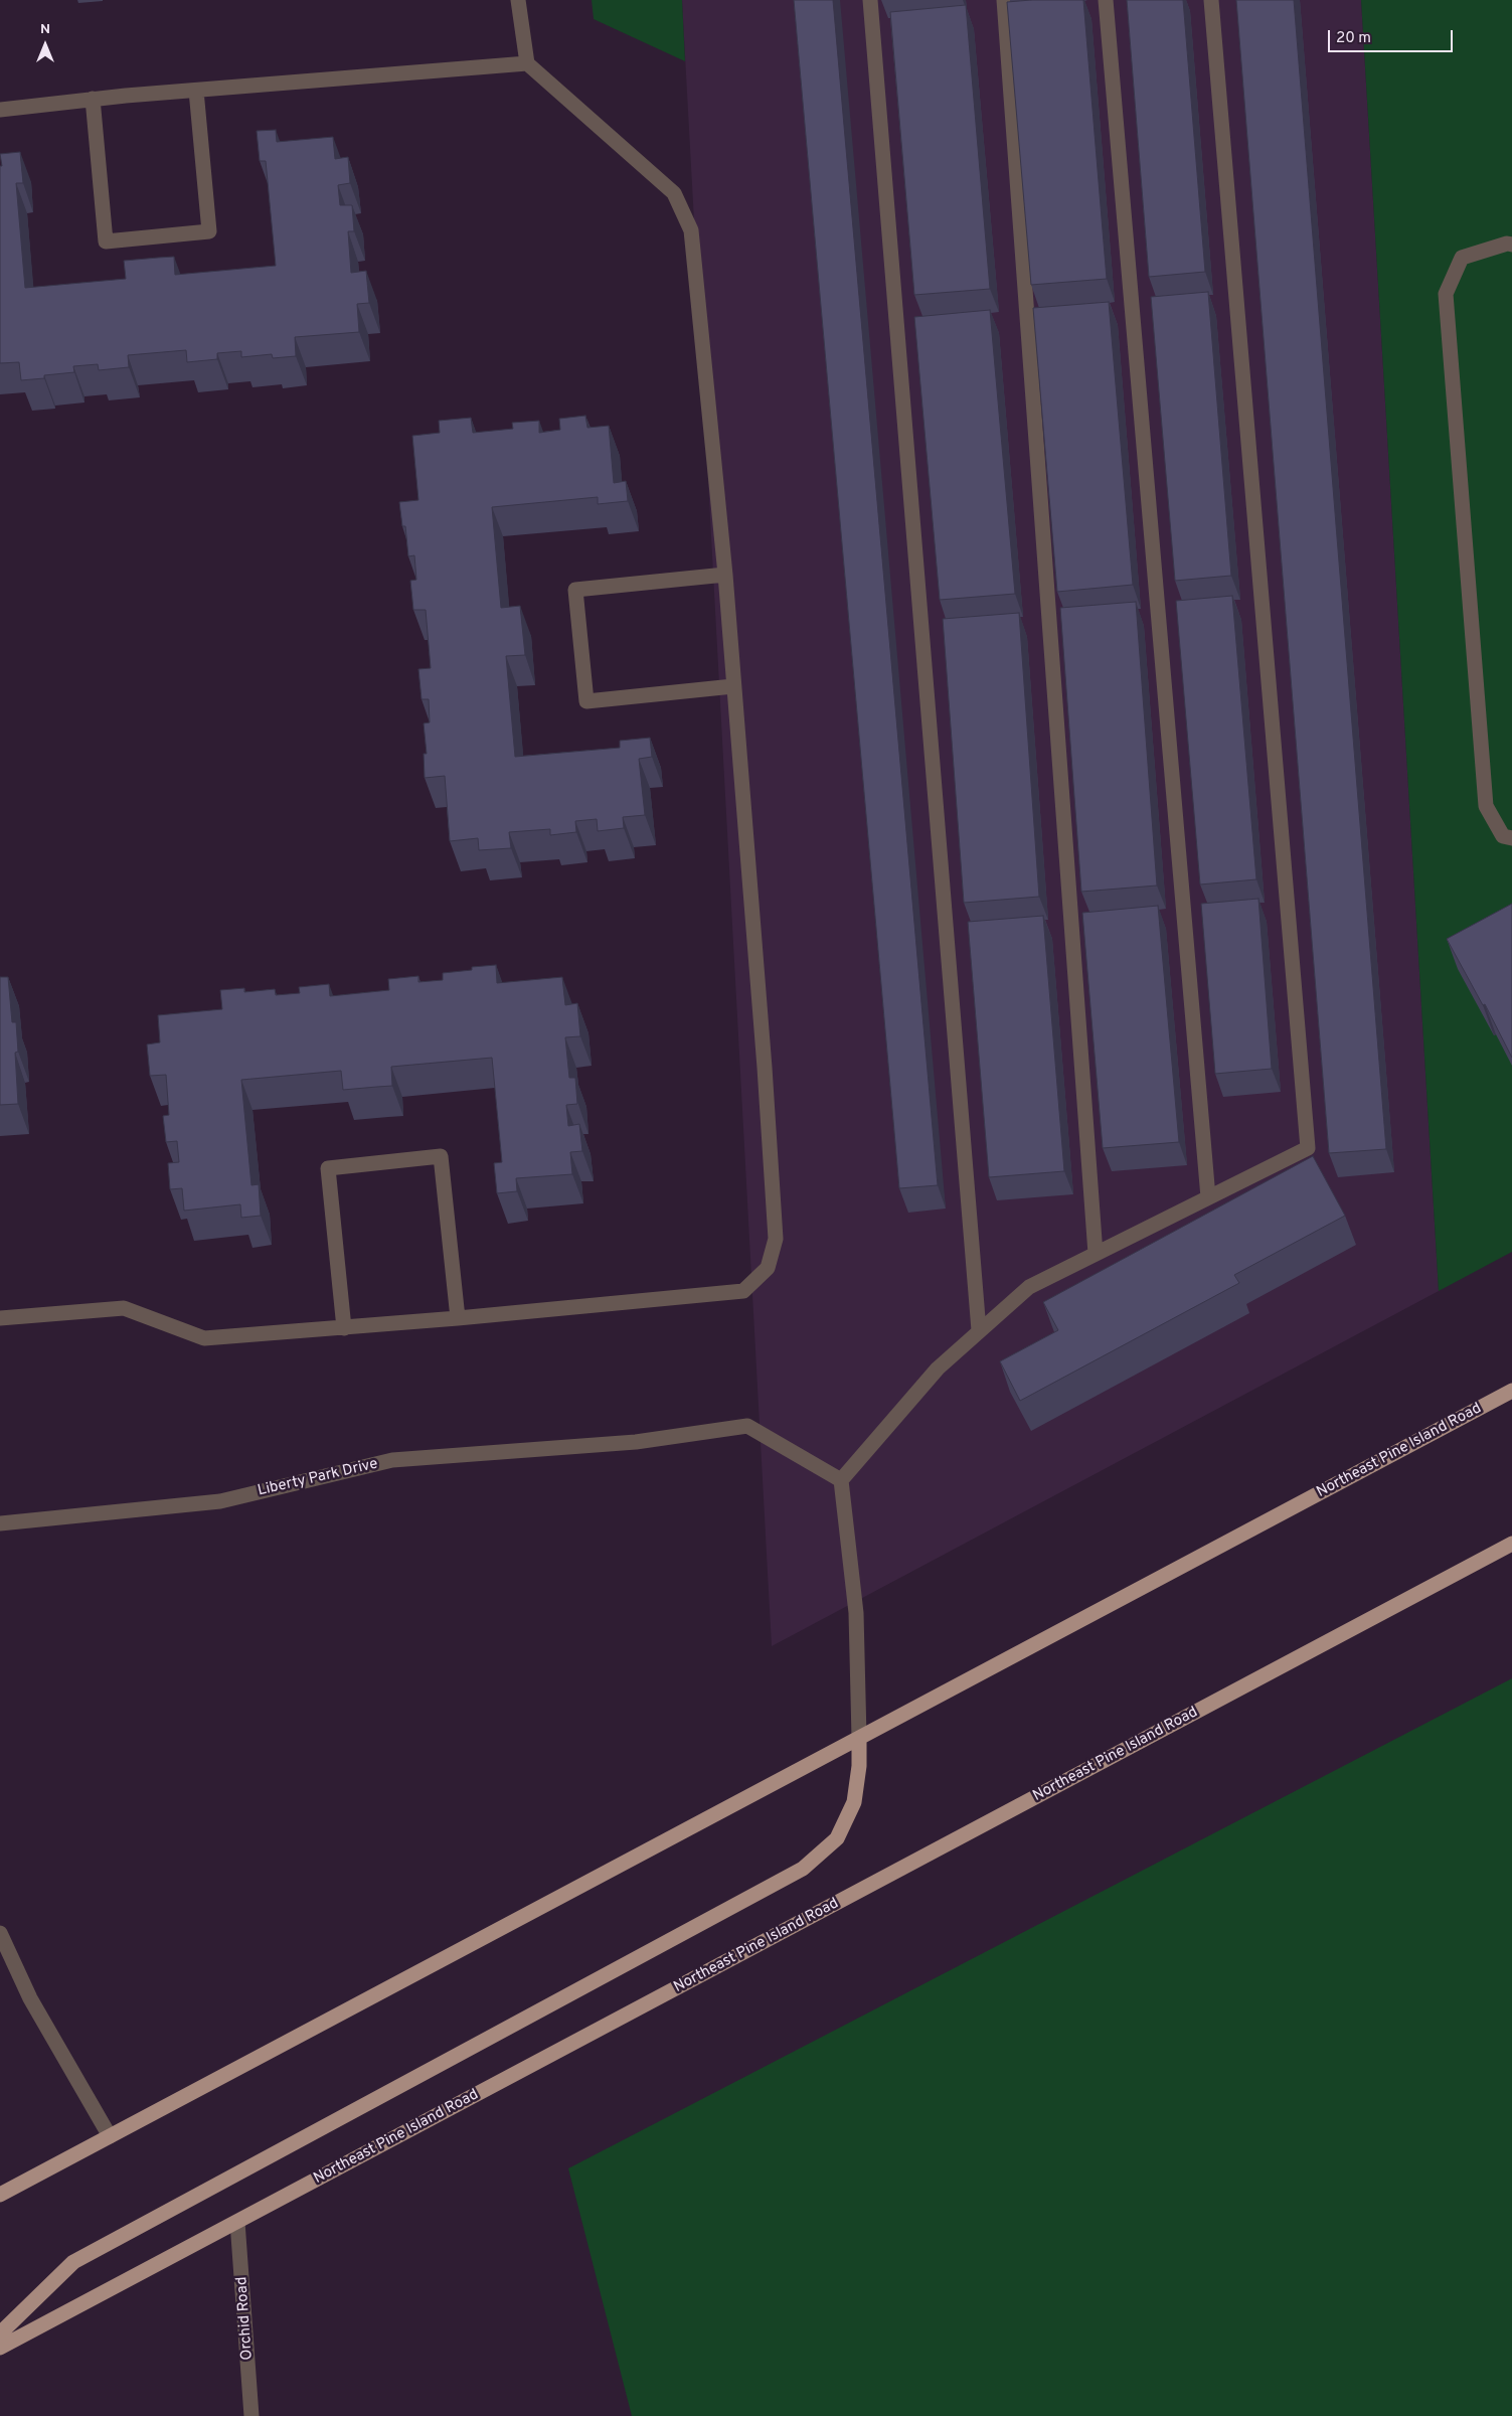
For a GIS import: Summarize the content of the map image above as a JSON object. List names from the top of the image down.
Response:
{
  "streets": {
    "main road": ["Northeast Pine Island Road"],
    "street": ["Liberty Park Drive", "Orchid Road"]
  },
  "crossings": [
    ["Northeast Pine Island Road", "Orchid Road"]
  ],
  "scale_bar": "20 m",
  "north": "top"
}
